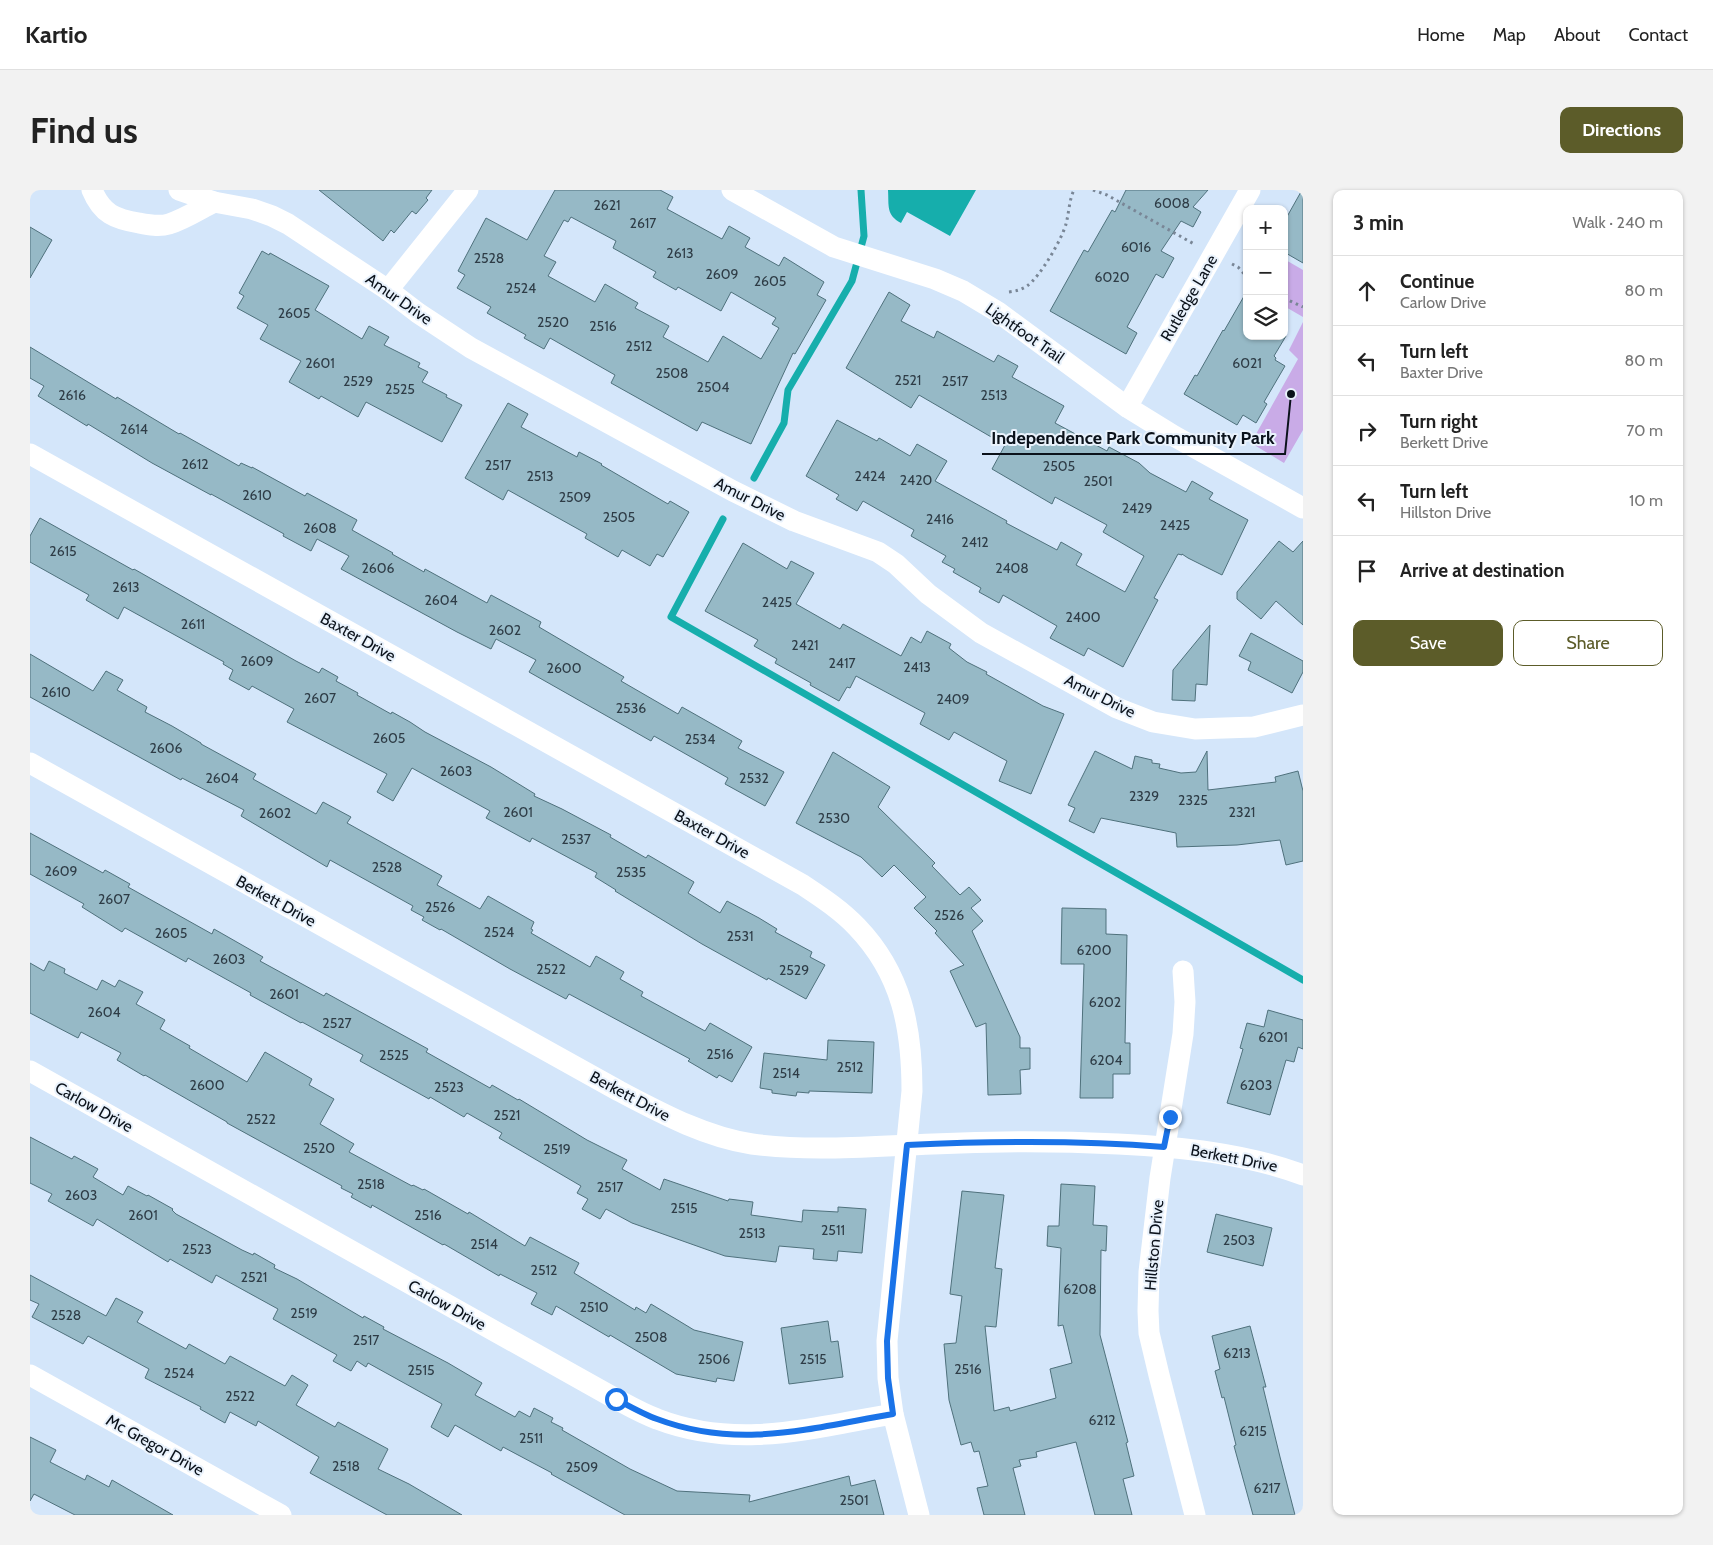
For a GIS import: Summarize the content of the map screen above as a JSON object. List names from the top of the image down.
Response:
{
  "streets": {
    "street": [
      "Rutledge Lane",
      "Amur Drive",
      "Lightfoot Trail",
      "Baxter Drive",
      "Berkett Drive",
      "Carlow Drive",
      "Hillston Drive",
      "Mc Gregor Drive"
    ]
  },
  "crossings": [
    ["Rutledge Lane", "Lightfoot Trail"],
    ["Baxter Drive", "Berkett Drive"],
    ["Baxter Drive", "Carlow Drive"],
    ["Berkett Drive", "Hillston Drive"]
  ],
  "places": ["Independence Park Community Park"],
  "house_numbers": [
    "6008",
    "2621",
    "2617",
    "6016",
    "2613",
    "2528",
    "2609",
    "6020",
    "2605",
    "2524",
    "2605",
    "2520",
    "2516",
    "2512",
    "2601",
    "6021",
    "2508",
    "2521",
    "2529",
    "2517",
    "2504",
    "2525",
    "2616",
    "2513",
    "2614",
    "2612",
    "2517",
    "2505",
    "2513",
    "2424",
    "2420",
    "2501",
    "2610",
    "2509",
    "2429",
    "2505",
    "2416",
    "2425",
    "2608",
    "2412",
    "2615",
    "2606",
    "2408",
    "2613",
    "2604",
    "2425",
    "2400",
    "2611",
    "2602",
    "2421",
    "2609",
    "2417",
    "2413",
    "2600",
    "2610",
    "2607",
    "2409",
    "2536",
    "2605",
    "2534",
    "2606",
    "2603",
    "2604",
    "2532",
    "2329",
    "2325",
    "2601",
    "2321",
    "2602",
    "2530",
    "2537",
    "2528",
    "2609",
    "2535",
    "2607",
    "2526",
    "2526",
    "2524",
    "2605",
    "2531",
    "6200",
    "2603",
    "2522",
    "2529",
    "2601",
    "6202",
    "2604",
    "2527",
    "6201",
    "2516",
    "2525",
    "6204",
    "2512",
    "2514",
    "2600",
    "6203",
    "2523",
    "2521",
    "2522",
    "2520",
    "2519",
    "2518",
    "2517",
    "2603",
    "2515",
    "2601",
    "2516",
    "2511",
    "2513",
    "2503",
    "2514",
    "2523",
    "2512",
    "2521",
    "6208",
    "2510",
    "2519",
    "2528",
    "2508",
    "2517",
    "6213",
    "2506",
    "2515",
    "2516",
    "2515",
    "2524",
    "2522",
    "6212",
    "6215",
    "2511",
    "2518",
    "2509",
    "6217",
    "2501"
  ],
  "page": {
    "header": "Kartio",
    "nav": [
      "Home",
      "Map",
      "About",
      "Contact"
    ],
    "buttons": [
      "Directions",
      ["Save", "Share"]
    ],
    "title": "Find us",
    "heading": ["3 min", "Walk · 240 m"],
    "map_buttons": ["+", "−"],
    "list": [
      ["Continue", "Carlow Drive", "80 m"],
      ["Turn left", "Baxter Drive", "80 m"],
      ["Turn right", "Berkett Drive", "70 m"],
      ["Turn left", "Hillston Drive", "10 m"],
      "Arrive at destination"
    ]
  }
}
